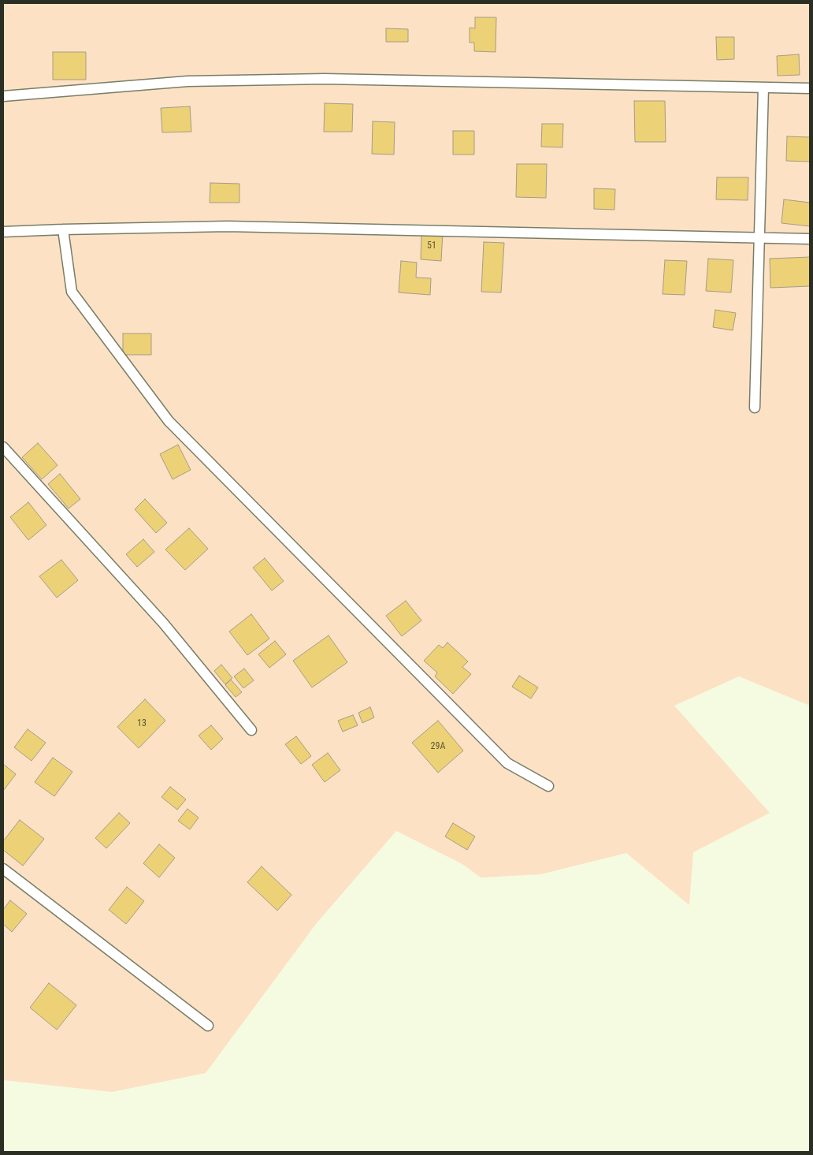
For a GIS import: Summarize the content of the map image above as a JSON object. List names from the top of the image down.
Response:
{
  "house_numbers": ["51", "13", "29А"]
}
